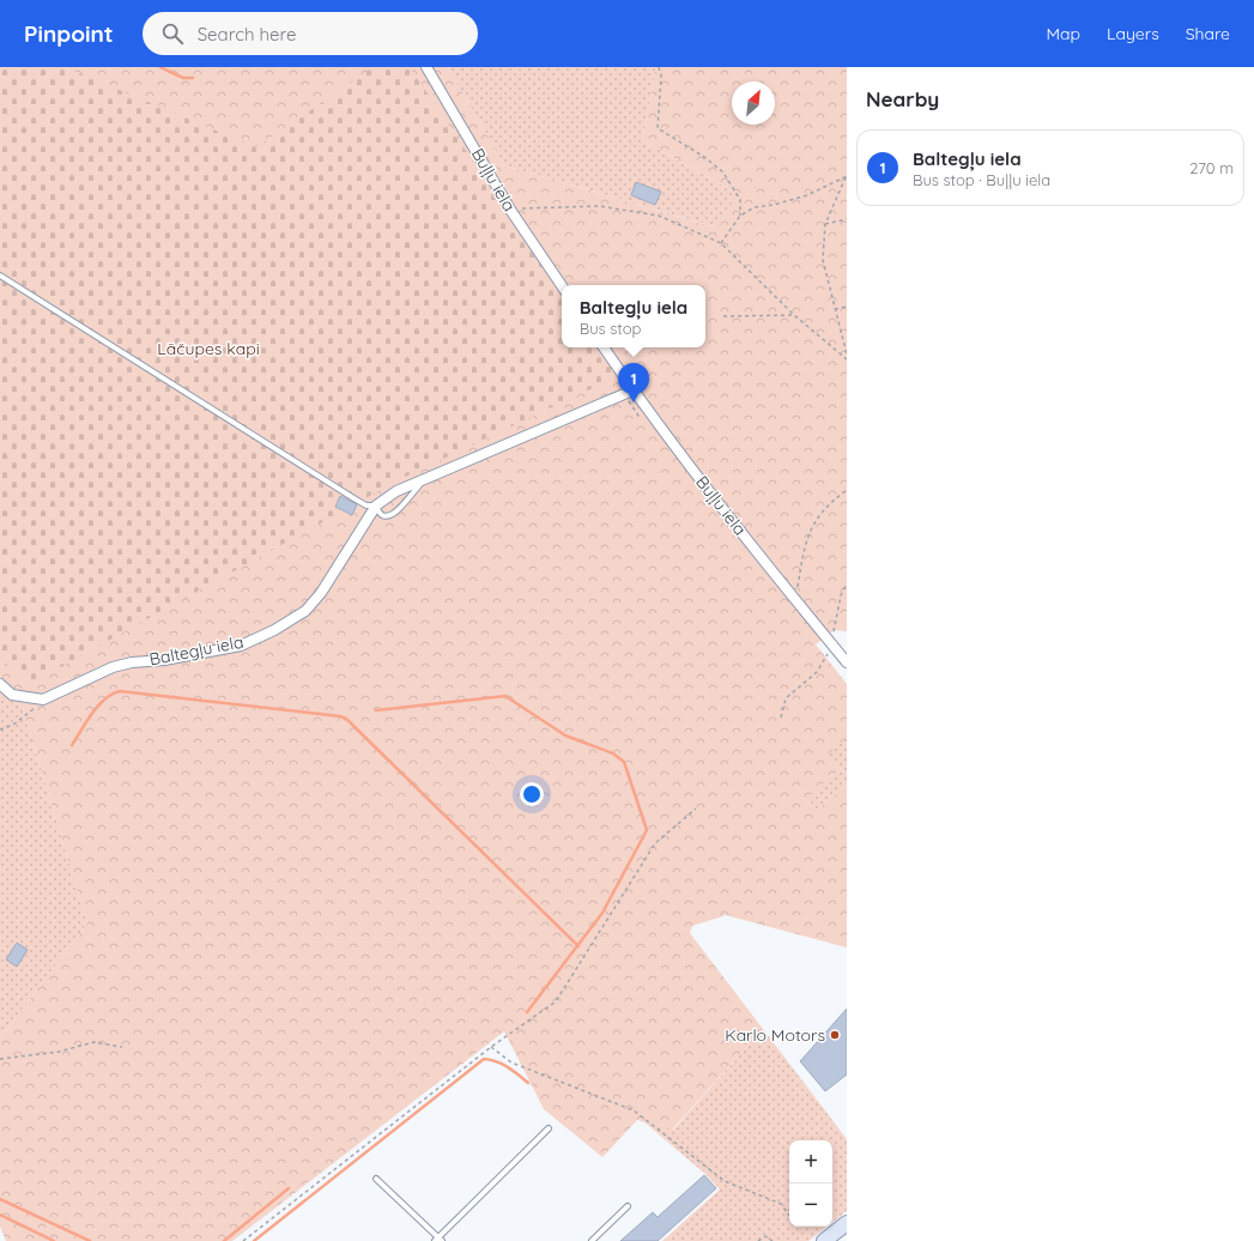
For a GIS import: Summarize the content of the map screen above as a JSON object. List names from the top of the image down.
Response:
{
  "streets": {
    "street": ["Buļļu iela", "Baltegļu iela"]
  },
  "crossings": [
    ["Buļļu iela", "Baltegļu iela"]
  ],
  "parks": ["Lāčupes kapi"],
  "places": ["Karlo Motors"],
  "north": "top right",
  "page": {
    "header": "Pinpoint",
    "search": "Search here",
    "nav": ["Map", "Layers", "Share"],
    "heading": "Nearby",
    "list": [
      {
        "mark": "1",
        "name": "Baltegļu iela",
        "note": "Bus stop · Buļļu iela",
        "value": "270 m"
      }
    ],
    "popup": ["Baltegļu iela", "Bus stop"],
    "pins": "1",
    "map_buttons": ["+", "−"]
  }
}
